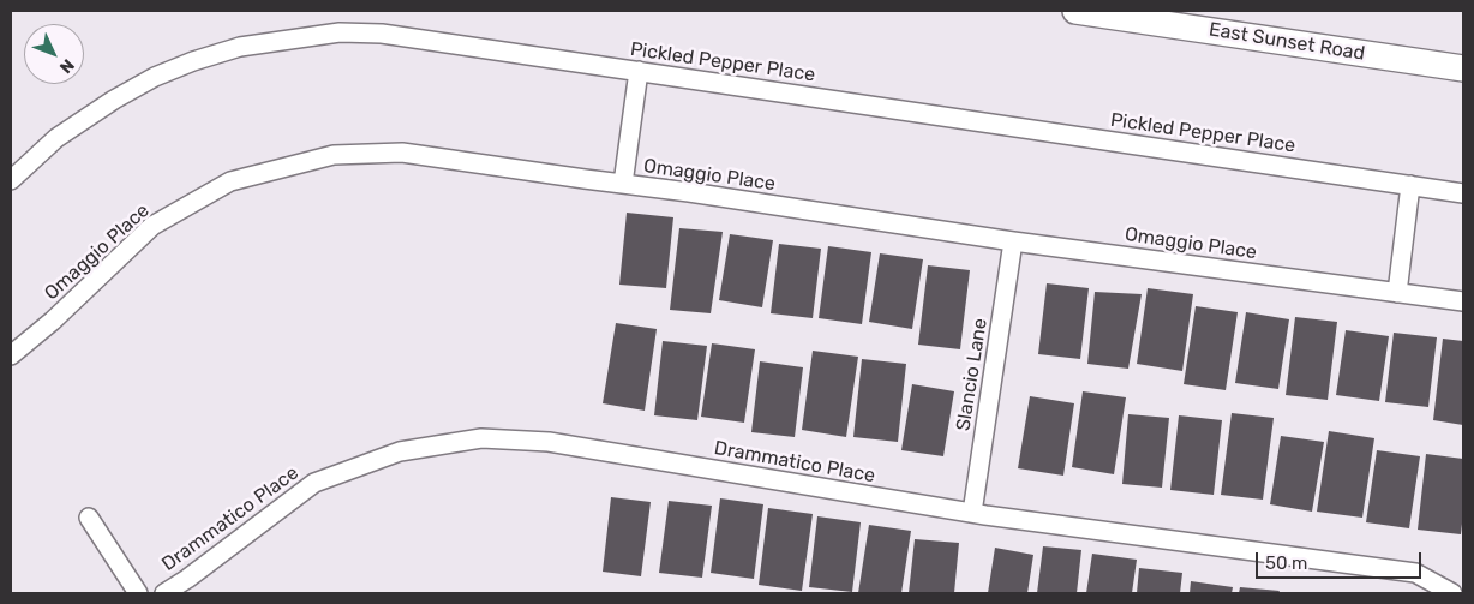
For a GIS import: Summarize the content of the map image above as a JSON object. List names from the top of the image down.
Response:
{
  "streets": {
    "main road": ["East Sunset Road"],
    "street": [
      "Pickled Pepper Place",
      "Omaggio Place",
      "Slancio Lane",
      "Drammatico Place"
    ]
  },
  "crossings": [
    ["Omaggio Place", "Slancio Lane"],
    ["Slancio Lane", "Drammatico Place"]
  ],
  "scale_bar": "50 m",
  "north": "bottom right"
}
